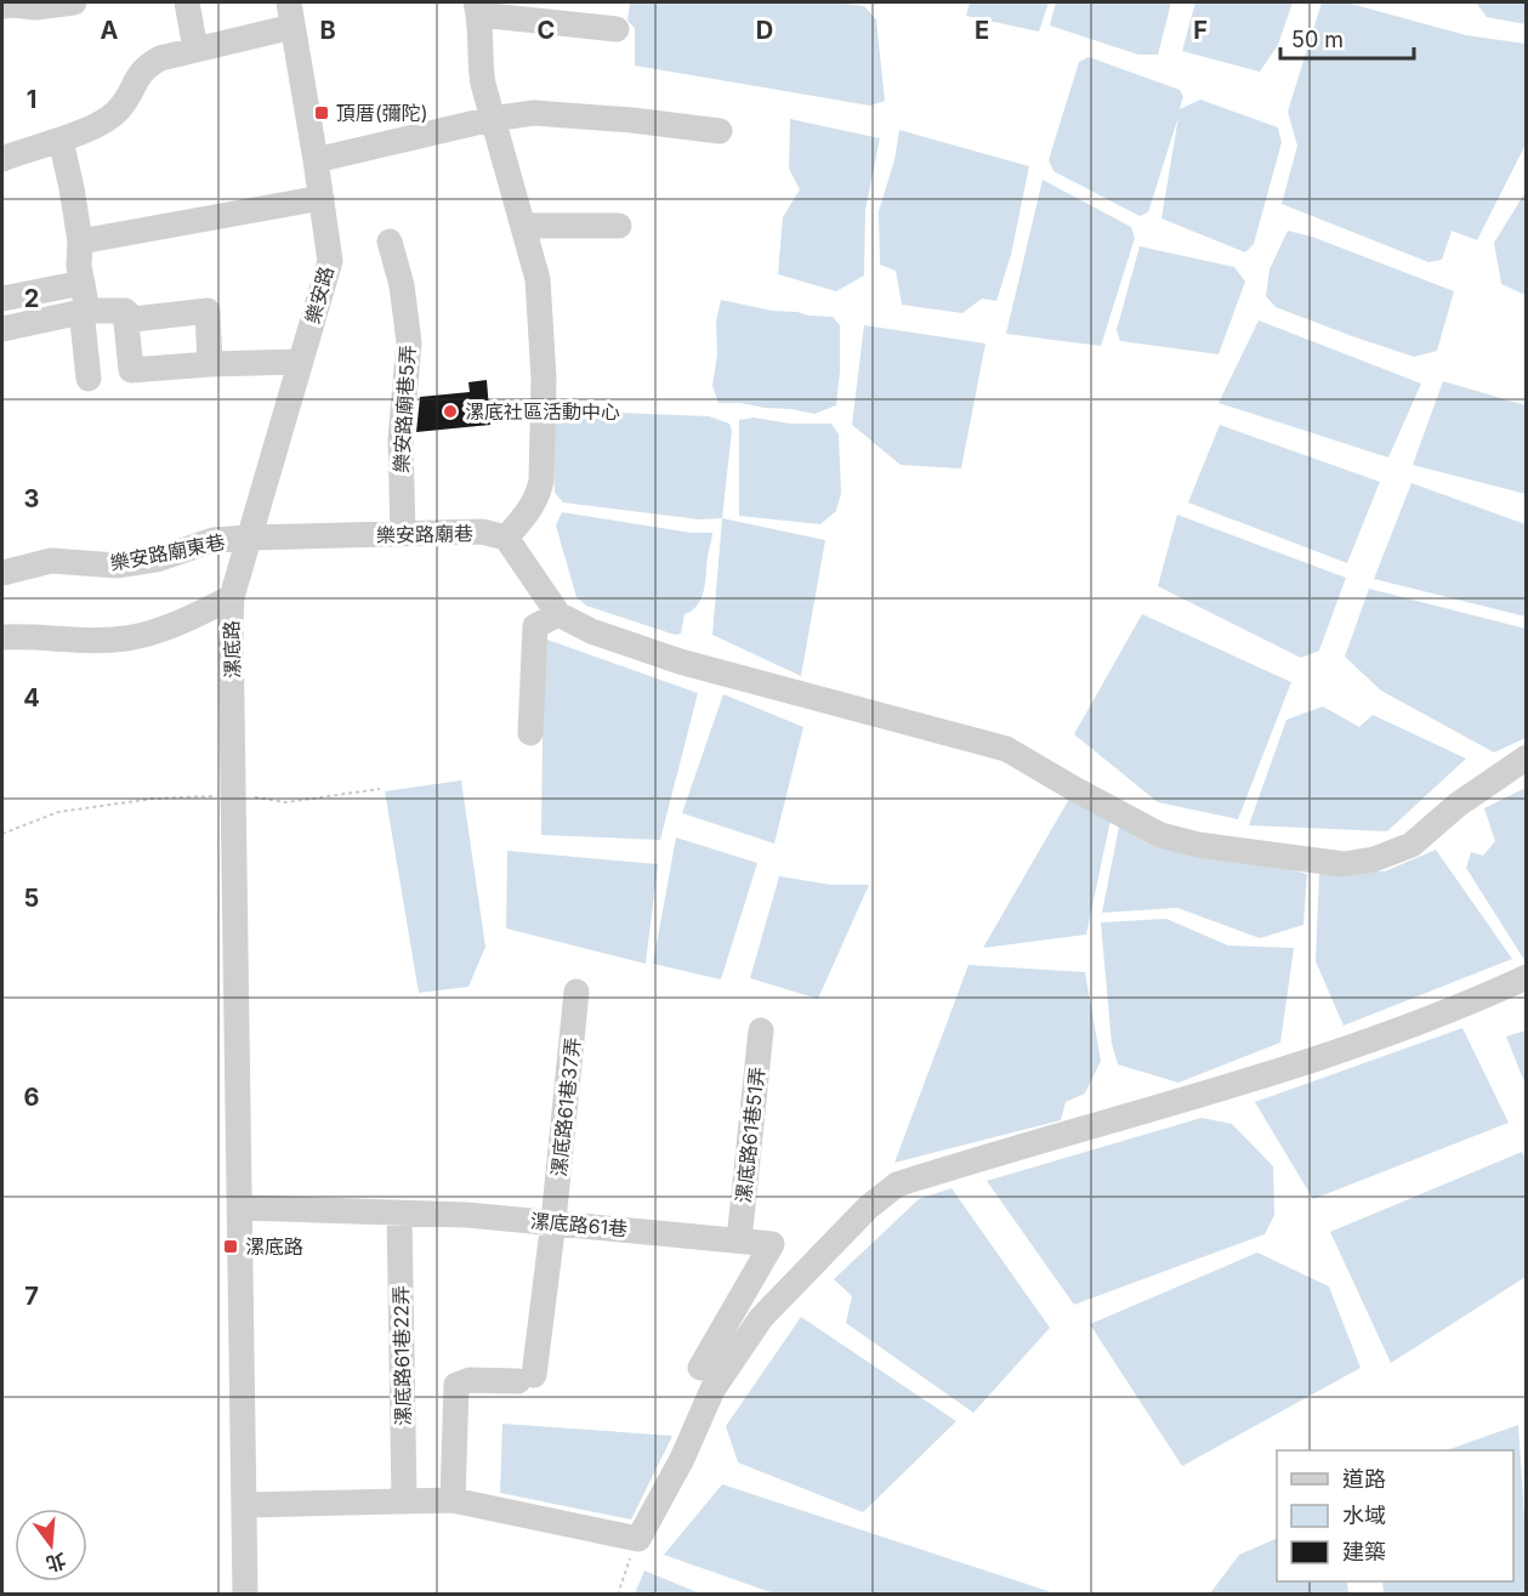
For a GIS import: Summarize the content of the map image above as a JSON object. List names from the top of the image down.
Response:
{
  "streets": {
    "street": [
      "樂安路",
      "樂安路廟巷5弄",
      "樂安路廟巷",
      "樂安路廟東巷",
      "漯底路",
      "漯底路61巷37弄",
      "漯底路61巷51弄",
      "漯底路61巷",
      "漯底路61巷22弄"
    ]
  },
  "crossings": [
    ["樂安路", "樂安路廟巷"],
    ["樂安路", "樂安路廟東巷"],
    ["樂安路", "漯底路"],
    ["樂安路廟巷5弄", "樂安路廟巷"],
    ["樂安路廟巷", "樂安路廟東巷"],
    ["樂安路廟巷", "漯底路"],
    ["樂安路廟東巷", "漯底路"],
    ["漯底路", "漯底路61巷"],
    ["漯底路61巷37弄", "漯底路61巷"],
    ["漯底路61巷51弄", "漯底路61巷"],
    ["漯底路61巷", "漯底路61巷22弄"]
  ],
  "places": {
    "transit": ["頂厝(彌陀)", "漯底路"],
    "other": ["漯底社區活動中心"]
  },
  "legend": ["道路", "水域", "建築"],
  "scale_bar": "50 m",
  "north": "bottom",
  "grid": {
    "columns": [
      "A",
      "B",
      "C",
      "D",
      "E",
      "F"
    ],
    "rows": [
      "1",
      "2",
      "3",
      "4",
      "5",
      "6",
      "7"
    ]
  }
}
